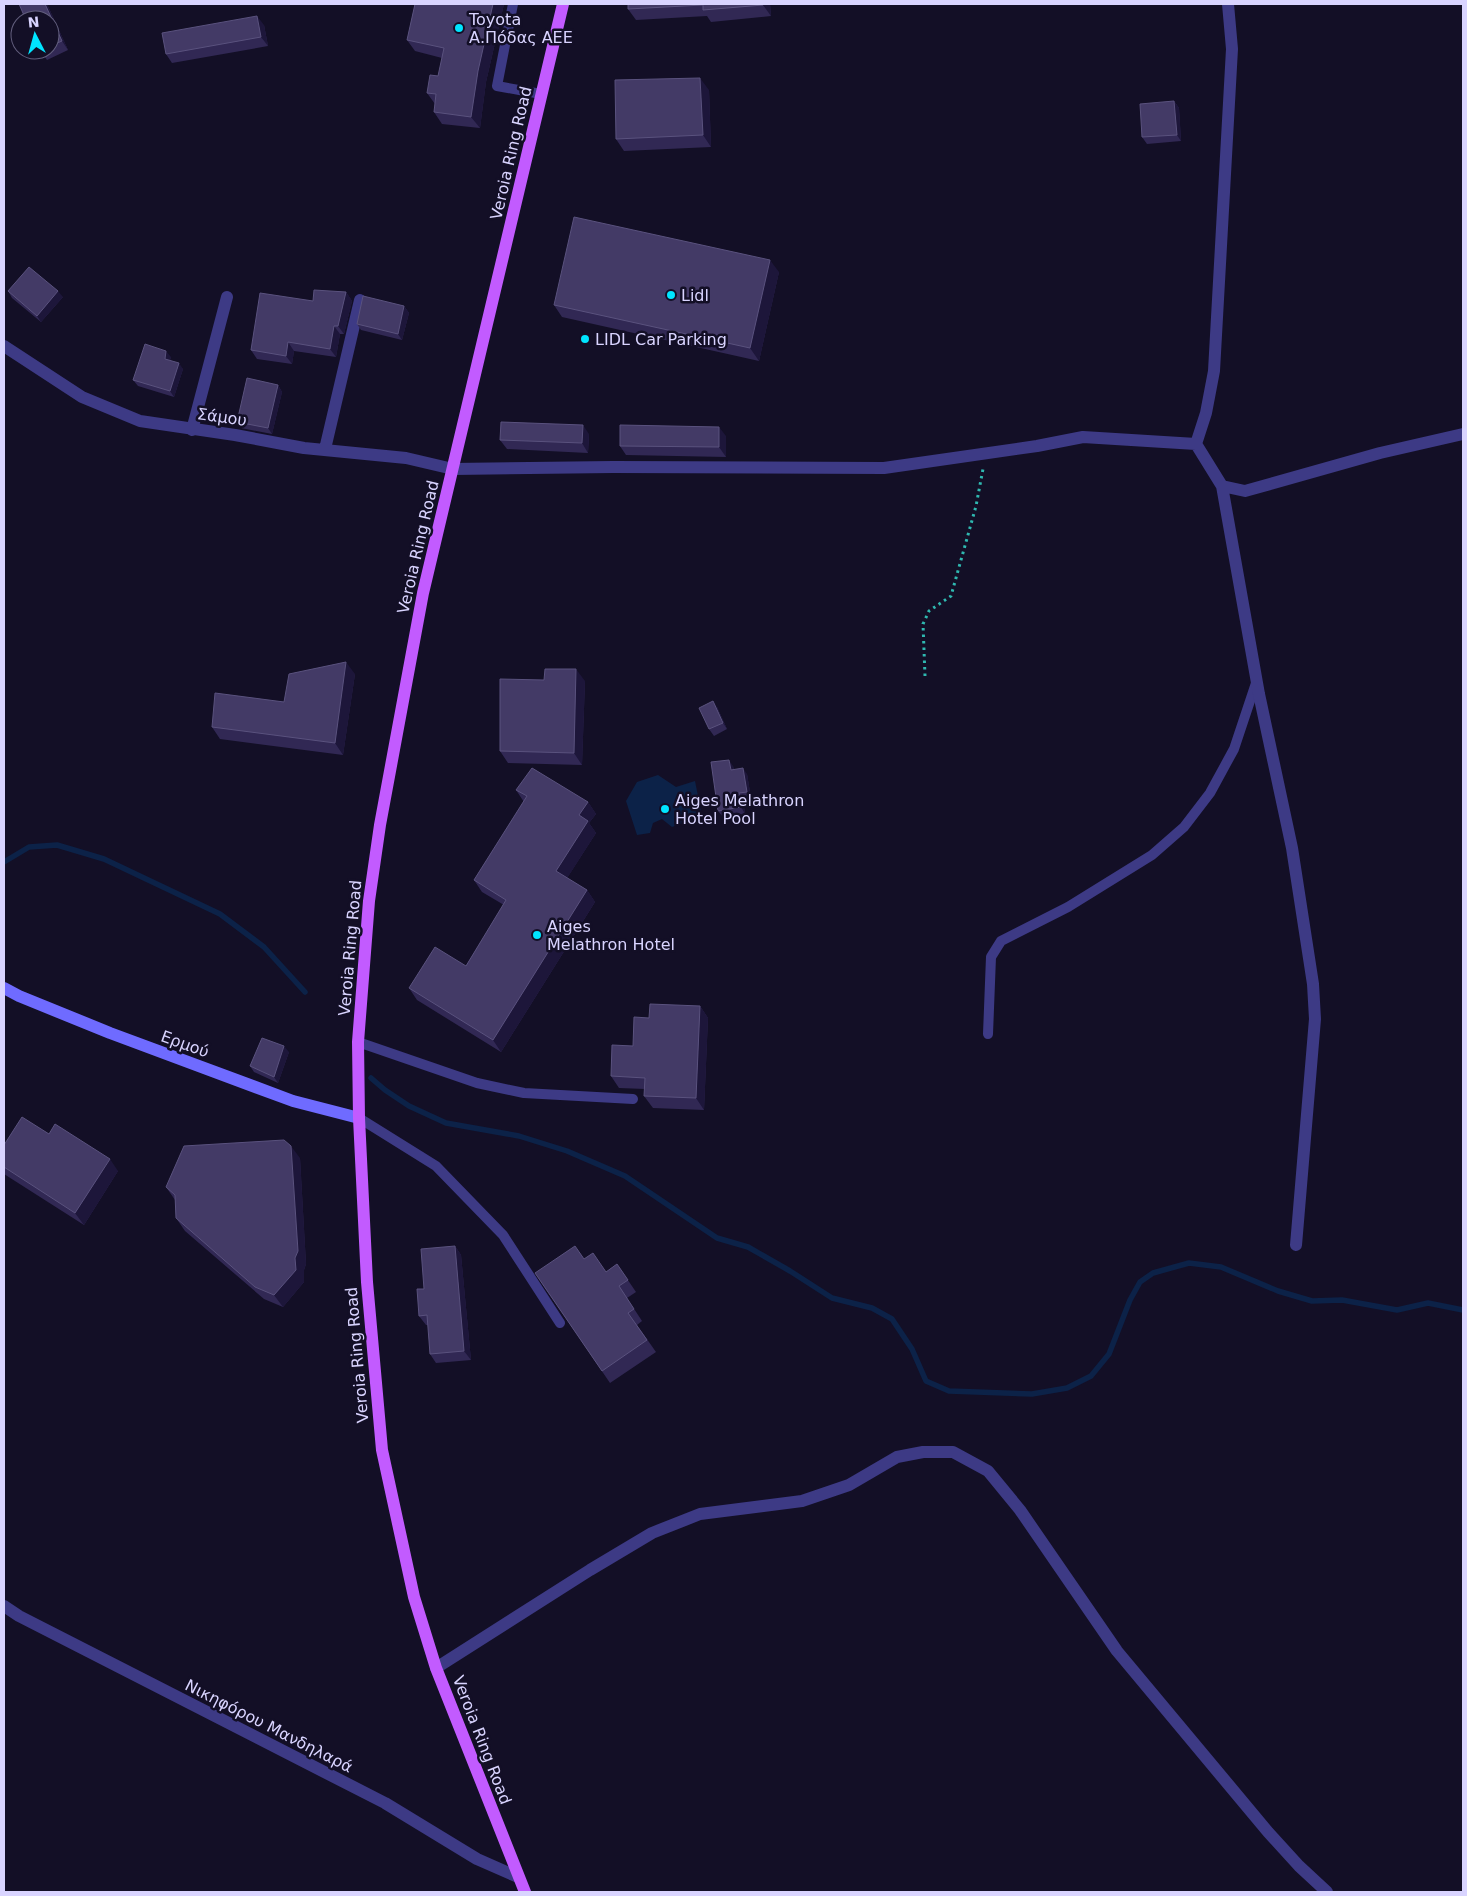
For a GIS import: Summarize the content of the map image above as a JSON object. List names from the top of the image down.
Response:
{
  "streets": {
    "main road": ["Verοia Ring Road"],
    "street": ["Σάμου", "Ερμού", "Νικηφόρου Μανδηλαρά"]
  },
  "crossings": [
    ["Verοia Ring Road", "Σάμου"],
    ["Verοia Ring Road", "Ερμού"],
    ["Verοia Ring Road", "Νικηφόρου Μανδηλαρά"]
  ],
  "places": [
    "Toyota Α.Πόδας ΑΕΕ",
    "Lidl",
    "LIDL Car Parking",
    "Aiges Melathron Hotel Pool",
    "Aiges Melathron Hotel"
  ],
  "north": "top"
}
